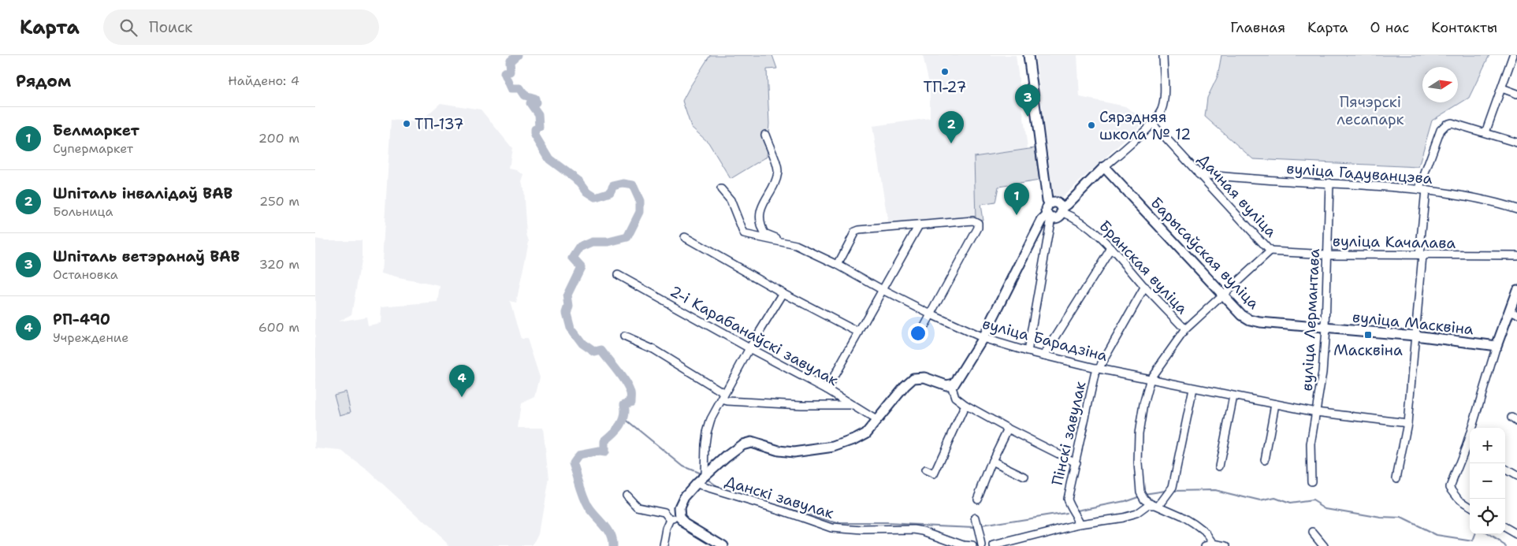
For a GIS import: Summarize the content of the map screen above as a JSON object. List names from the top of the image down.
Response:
{
  "streets": {
    "main road": ["Барысаўская вуліца", "вуліца Масквіна"],
    "street": [
      "вуліца Гадуванцэва",
      "Дачная вуліца",
      "вуліца Качалава",
      "Бранская вуліца",
      "вуліца Лермантава",
      "2-і Карабанаўскі завулак",
      "вуліца Барадзіна",
      "Пінскі завулак",
      "Данскі завулак"
    ]
  },
  "crossings": [
    ["вуліца Гадуванцэва", "Дачная вуліца"],
    ["вуліца Гадуванцэва", "вуліца Лермантава"],
    ["Дачная вуліца", "вуліца Качалава"],
    ["вуліца Качалава", "вуліца Лермантава"],
    ["Барысаўская вуліца", "вуліца Лермантава"],
    ["Барысаўская вуліца", "вуліца Масквіна"],
    ["Бранская вуліца", "Пінскі завулак"],
    ["вуліца Лермантава", "вуліца Масквіна"],
    ["вуліца Лермантава", "вуліца Барадзіна"],
    ["вуліца Барадзіна", "Пінскі завулак"]
  ],
  "parks": ["Пячэрскі лесапарк"],
  "places": {
    "other": ["ТП-27", "ТП-137", "Сярэдняя школа № 12"],
    "transit": ["Масквіна"]
  },
  "north": "right",
  "page": {
    "header": "Карта",
    "search": "Поиск",
    "nav": [
      "Главная",
      "Карта",
      "О нас",
      "Контакты"
    ],
    "heading": ["Рядом", "Найдено: 4"],
    "pins": [
      "3",
      "2",
      "1",
      "4"
    ],
    "list": [
      {
        "mark": "1",
        "name": "Белмаркет",
        "note": "Супермаркет",
        "value": "200 m"
      },
      {
        "mark": "2",
        "name": "Шпіталь інвалідаў ВАВ",
        "note": "Больница",
        "value": "250 m"
      },
      {
        "mark": "3",
        "name": "Шпіталь ветэранаў ВАВ",
        "note": "Остановка",
        "value": "320 m"
      },
      {
        "mark": "4",
        "name": "РП-490",
        "note": "Учреждение",
        "value": "600 m"
      }
    ],
    "map_buttons": ["+", "−"]
  }
}
